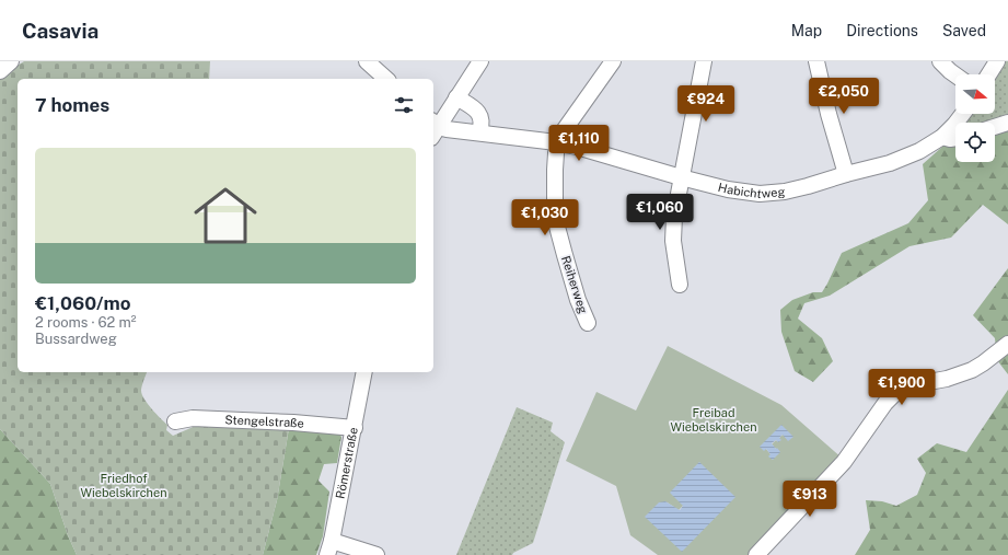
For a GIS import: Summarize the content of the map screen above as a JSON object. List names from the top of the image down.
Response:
{
  "streets": {
    "street": [
      "Habichtweg",
      "Reiherweg",
      "Stengelstraße",
      "Römerstraße"
    ]
  },
  "crossings": [
    ["Habichtweg", "Reiherweg"],
    ["Stengelstraße", "Römerstraße"]
  ],
  "parks": ["Freibad Wiebelskirchen", "Friedhof Wiebelskirchen"],
  "north": "right",
  "page": {
    "header": "Casavia",
    "nav": ["Map", "Directions", "Saved"],
    "price": [
      "€2,050",
      "€924",
      "€1,110",
      "€1,060",
      "€1,030",
      "€1,900",
      "€913"
    ],
    "heading": "7 homes",
    "list": [
      {
        "name": "€1,060/mo",
        "note": "2 rooms · 62 m² · Bussardweg"
      }
    ]
  }
}
